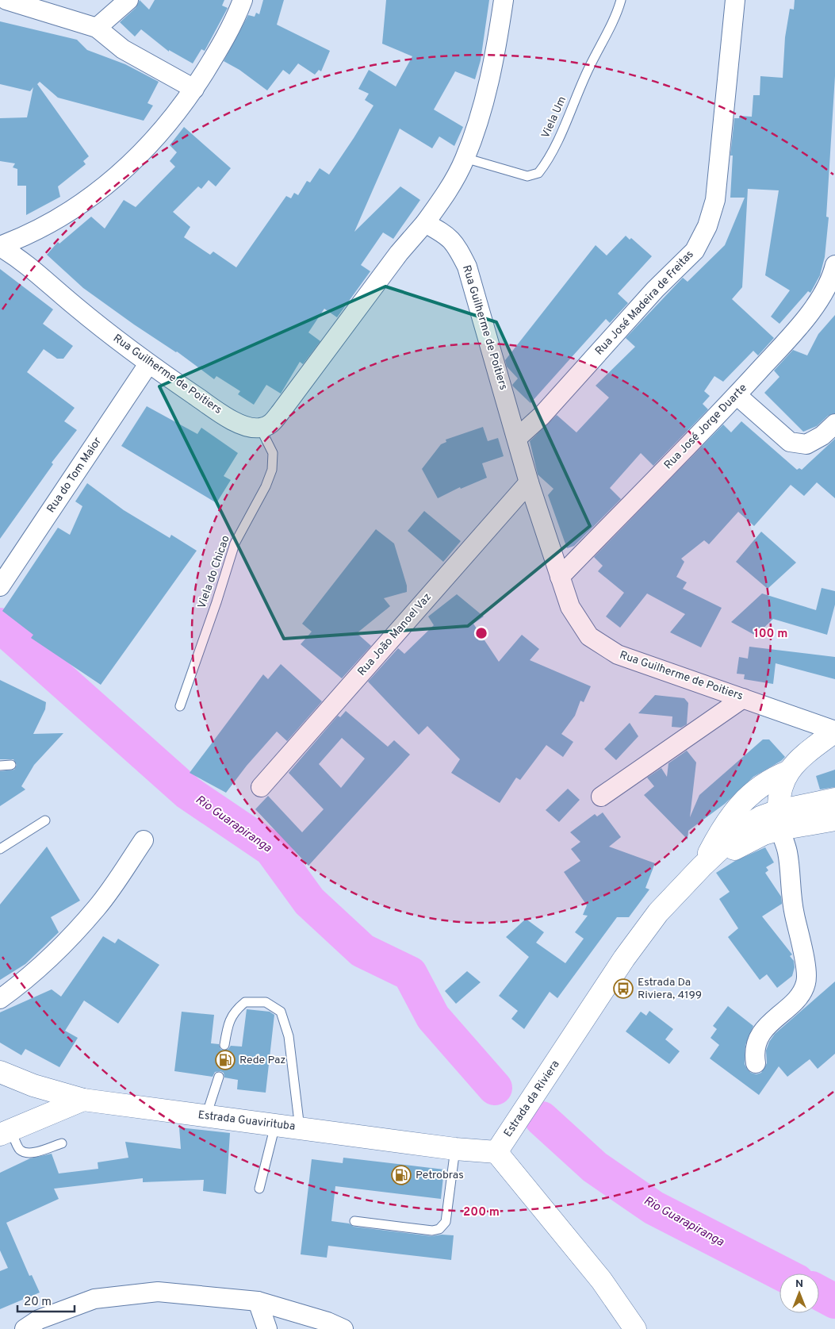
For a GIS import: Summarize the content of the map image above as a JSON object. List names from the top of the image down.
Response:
{
  "streets": {
    "main road": ["Estrada da Riviera", "Estrada Guavirituba"],
    "street": [
      "Rua José Madeira de Freitas",
      "Rua Guilherme de Poitiers",
      "Rua José Jorge Duarte",
      "Rua do Tom Maior",
      "Rua João Manoel Vaz"
    ],
    "lane": ["Viela Um", "Viela do Chicao"]
  },
  "crossings": [
    ["Rua José Madeira de Freitas", "Rua Guilherme de Poitiers"],
    ["Rua Guilherme de Poitiers", "Rua José Jorge Duarte"],
    ["Rua Guilherme de Poitiers", "Rua do Tom Maior"],
    ["Rua Guilherme de Poitiers", "Viela do Chicao"],
    ["Rua Guilherme de Poitiers", "Rua João Manoel Vaz"],
    ["Estrada da Riviera", "Estrada Guavirituba"]
  ],
  "water": ["Rio Guarapiranga"],
  "places": {
    "bus stop": ["Estrada Da Riviera, 4199"],
    "fuel station": ["Rede Paz", "Petrobras"]
  },
  "scale_bar": "20 m",
  "north": "top",
  "rings": ["100 m", "200 m"]
}
